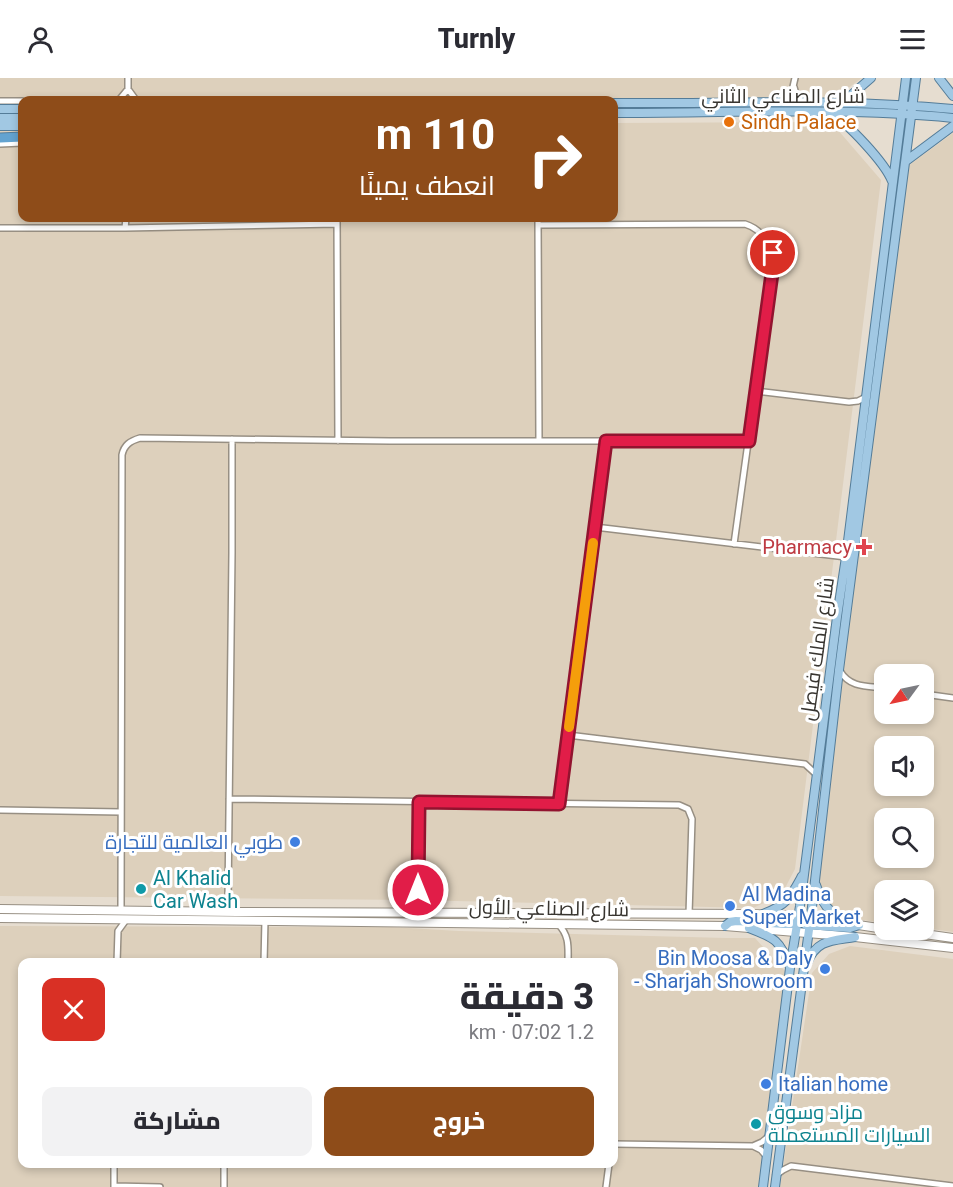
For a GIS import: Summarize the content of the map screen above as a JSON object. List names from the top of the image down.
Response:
{
  "streets": {
    "main road": ["شارع الصناعي الثاني", "شارع الملك فيصل", "شارع الصناعي الأول"]
  },
  "crossings": [
    ["شارع الصناعي الثاني", "شارع الملك فيصل"],
    ["شارع الملك فيصل", "شارع الصناعي الأول"]
  ],
  "places": {
    "other": [
      "Sindh Palace",
      "طوبي العالمية للتجارة",
      "Al Khalid Car Wash",
      "Al Madina Super Market",
      "Bin Moosa & Daly - Sharjah Showroom",
      "Italian home",
      "مزاد وسوق السيارات المستعملة"
    ],
    "health": ["Pharmacy"]
  },
  "north": "bottom left",
  "page": {
    "header": "Turnly",
    "turn": ["110 m", "انعطف يمينًا"],
    "heading": ["3 دقيقة", "1.2 km · 07:02"],
    "buttons": ["خروج", "مشاركة"]
  }
}
